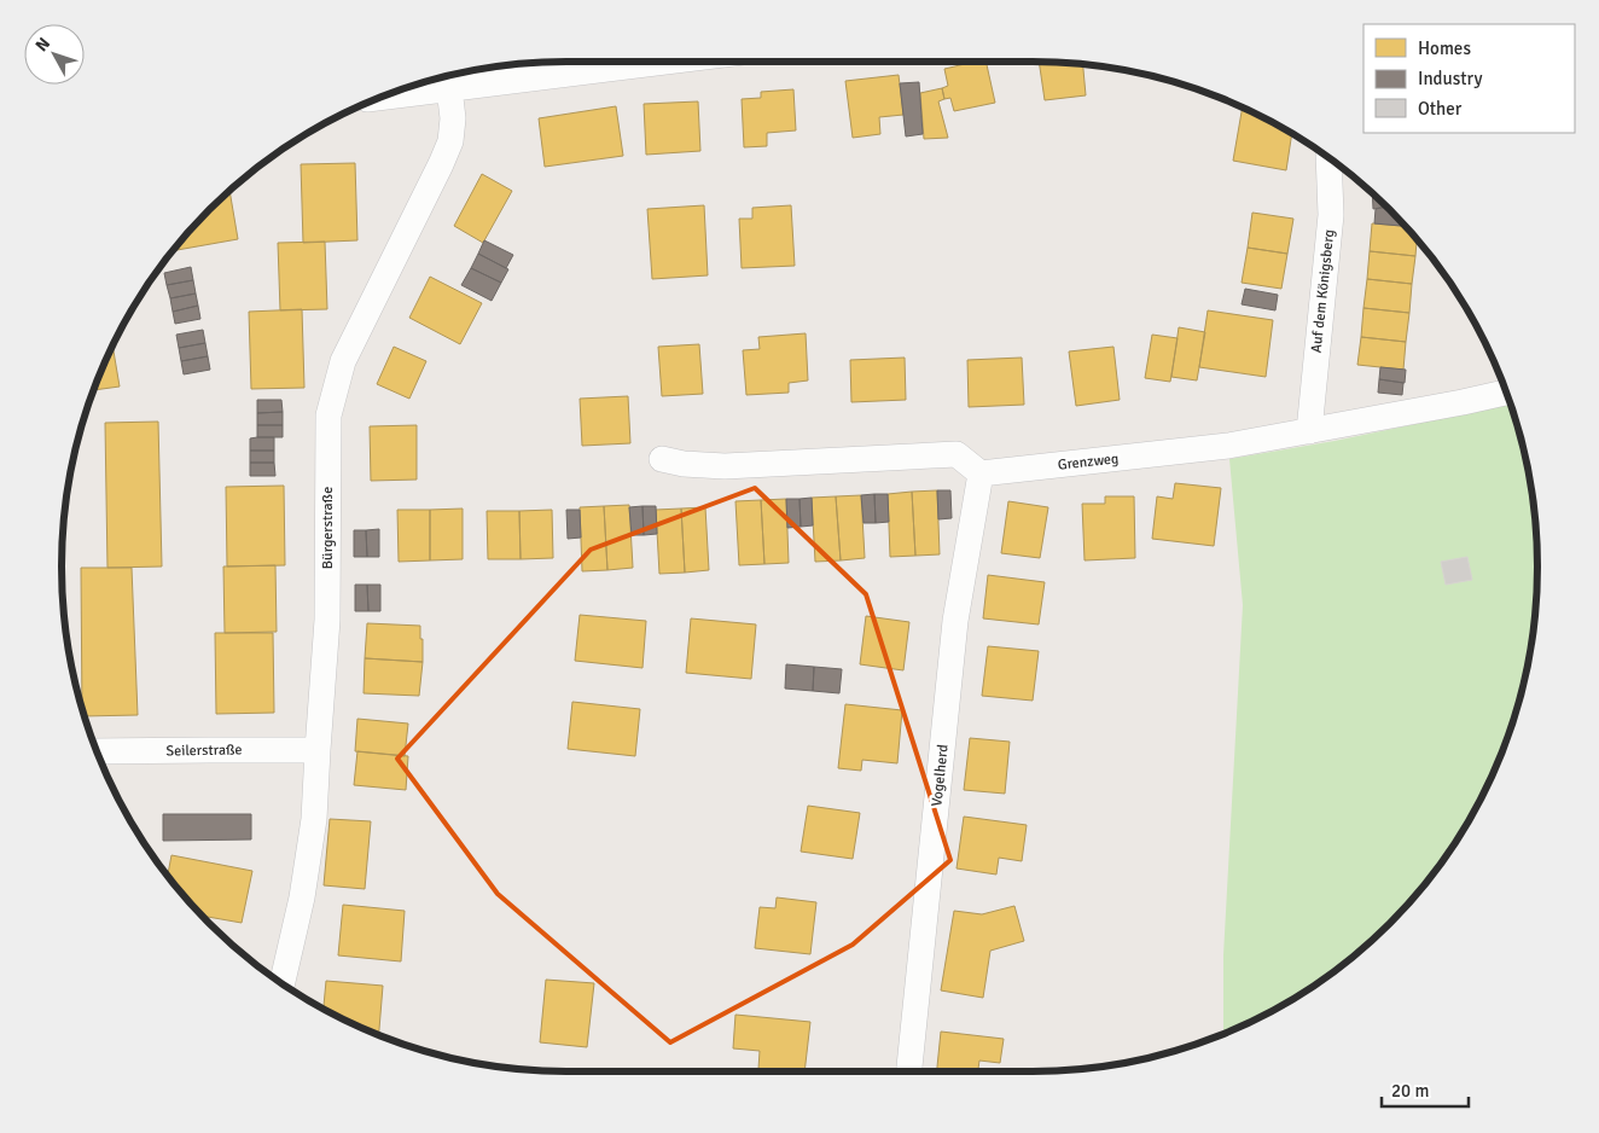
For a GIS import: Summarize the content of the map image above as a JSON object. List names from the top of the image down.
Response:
{
  "streets": {
    "street": [
      "Auf dem Königsberg",
      "Grenzweg",
      "Bürgerstraße",
      "Seilerstraße",
      "Vogelherd"
    ]
  },
  "crossings": [
    ["Auf dem Königsberg", "Grenzweg"],
    ["Grenzweg", "Vogelherd"],
    ["Bürgerstraße", "Seilerstraße"]
  ],
  "legend": ["Homes", "Industry", "Other"],
  "scale_bar": "20 m",
  "north": "top left"
}
